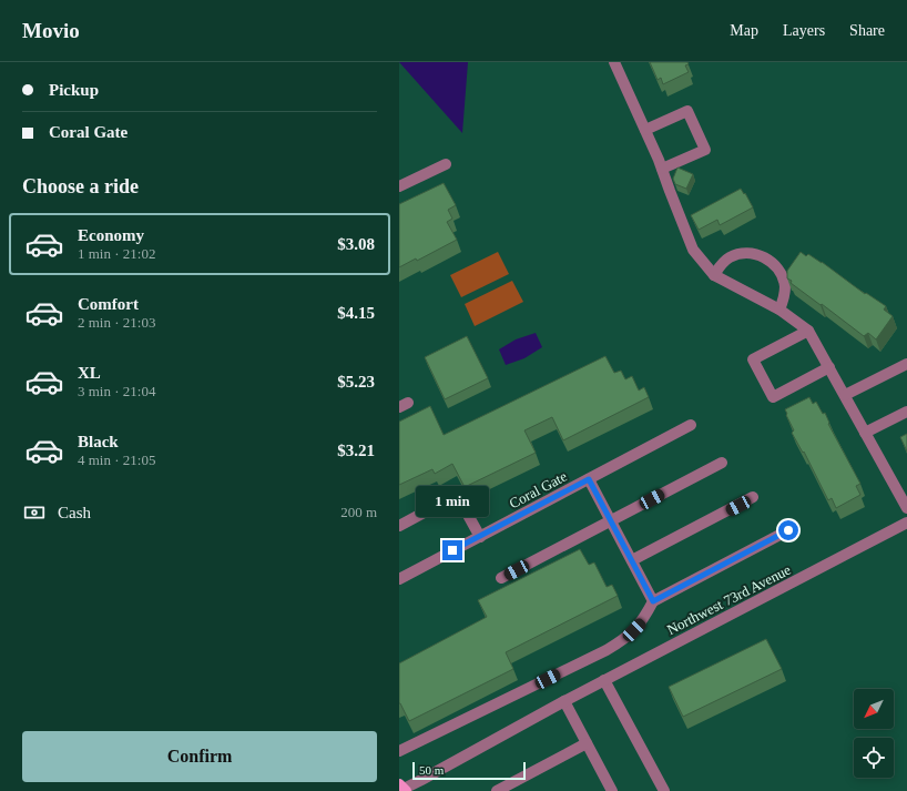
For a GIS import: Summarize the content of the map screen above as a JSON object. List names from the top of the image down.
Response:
{
  "streets": {
    "street": ["Coral Gate", "Northwest 73rd Avenue"]
  },
  "scale_bar": "50 m",
  "north": "bottom left",
  "page": {
    "header": "Movio",
    "nav": ["Map", "Layers", "Share"],
    "banner": ["Pickup", "Coral Gate"],
    "heading": "Choose a ride",
    "list": [
      {
        "name": "Economy",
        "note": "1 min · 21:02",
        "value": "$3.08"
      },
      {
        "name": "Comfort",
        "note": "2 min · 21:03",
        "value": "$4.15"
      },
      {
        "name": "XL",
        "note": "3 min · 21:04",
        "value": "$5.23"
      },
      {
        "name": "Black",
        "note": "4 min · 21:05",
        "value": "$3.21"
      }
    ],
    "bubble": "1 min",
    "pay": ["Cash", "200 m"],
    "buttons": "Confirm",
    "scale": "50 m"
  }
}
